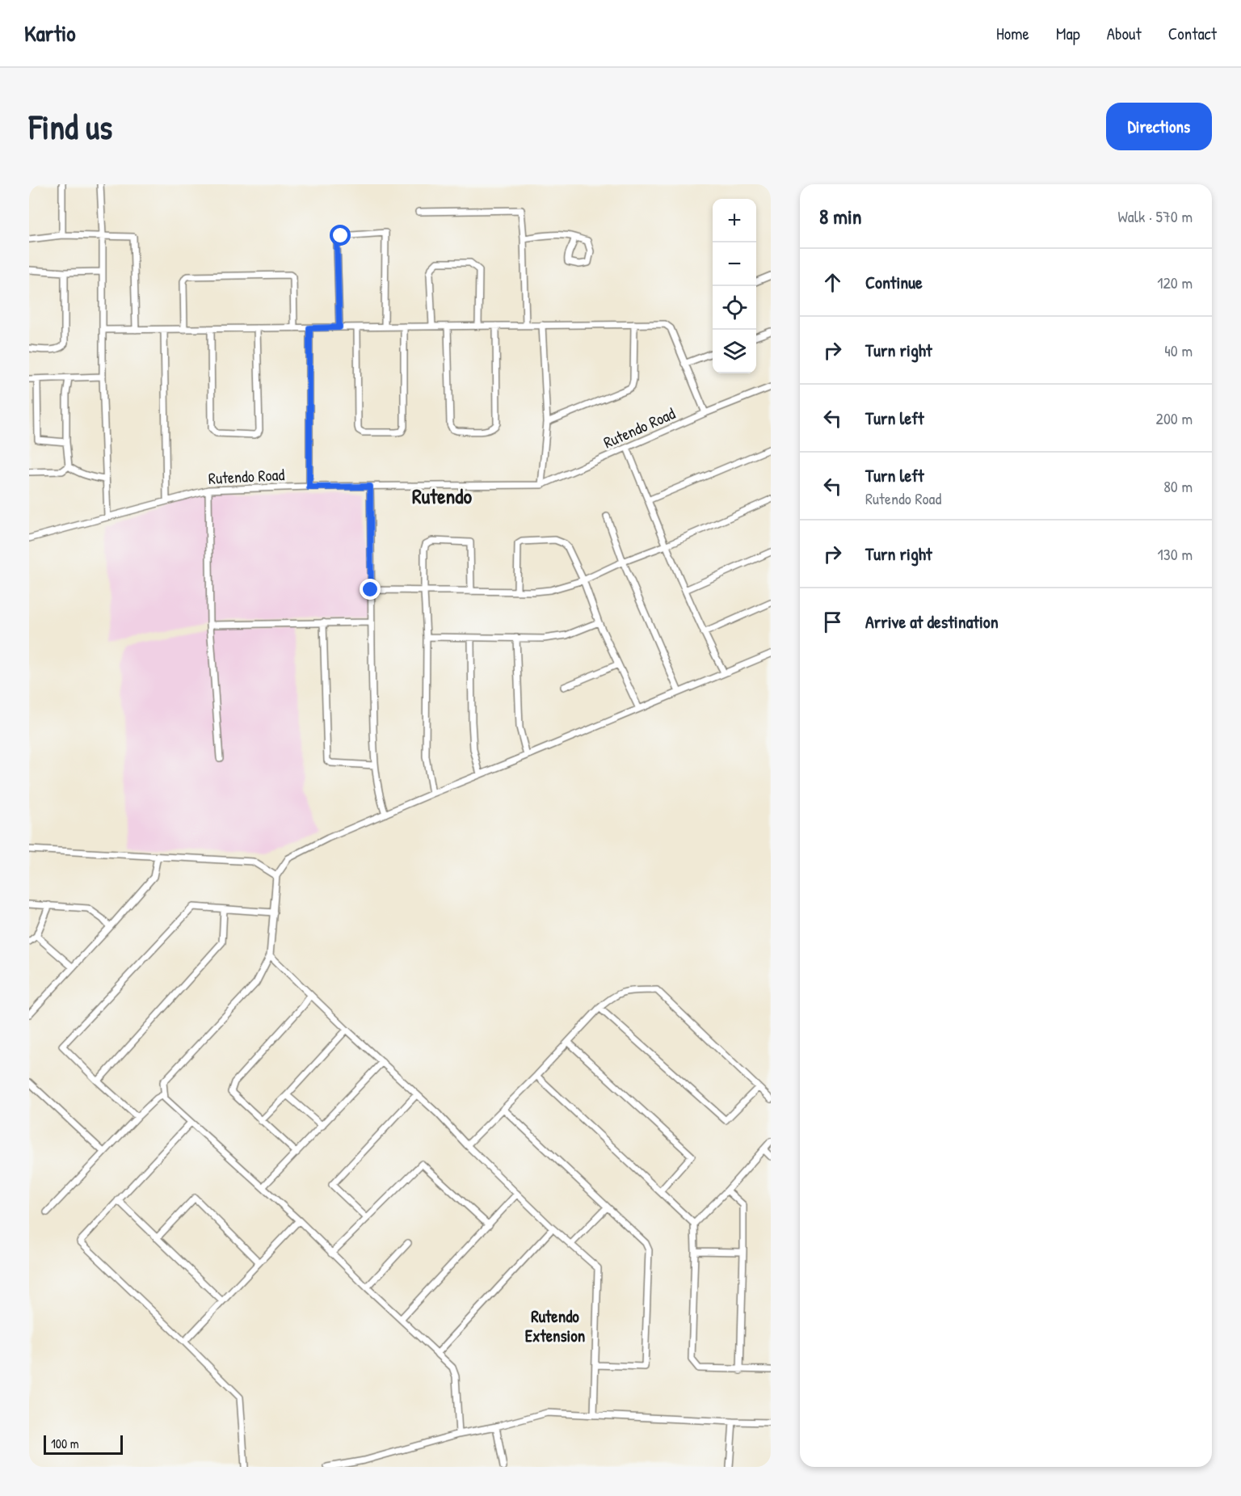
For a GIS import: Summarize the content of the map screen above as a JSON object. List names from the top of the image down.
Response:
{
  "streets": {
    "street": ["Rutendo Road"]
  },
  "districts": ["Rutendo", "Rutendo Extension"],
  "scale_bar": "100 m",
  "page": {
    "header": "Kartio",
    "nav": [
      "Home",
      "Map",
      "About",
      "Contact"
    ],
    "buttons": "Directions",
    "title": "Find us",
    "heading": ["8 min", "Walk · 570 m"],
    "map_buttons": ["+", "−"],
    "list": [
      ["Continue", "120 m"],
      ["Turn right", "40 m"],
      ["Turn left", "200 m"],
      ["Turn left", "Rutendo Road", "80 m"],
      ["Turn right", "130 m"],
      "Arrive at destination"
    ],
    "scale": "100 m"
  }
}
